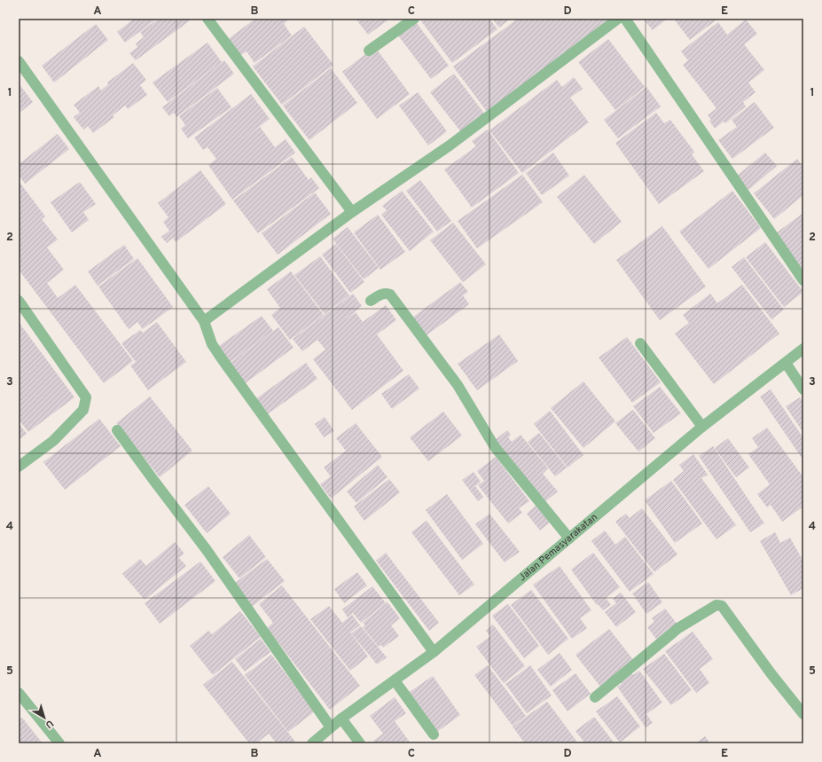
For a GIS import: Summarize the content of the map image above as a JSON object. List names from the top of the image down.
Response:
{
  "streets": {
    "street": ["Jalan Pemasyarakatan"]
  },
  "north": "bottom right",
  "grid": {
    "columns": [
      "A",
      "B",
      "C",
      "D",
      "E"
    ],
    "rows": [
      "1",
      "2",
      "3",
      "4",
      "5"
    ]
  }
}
